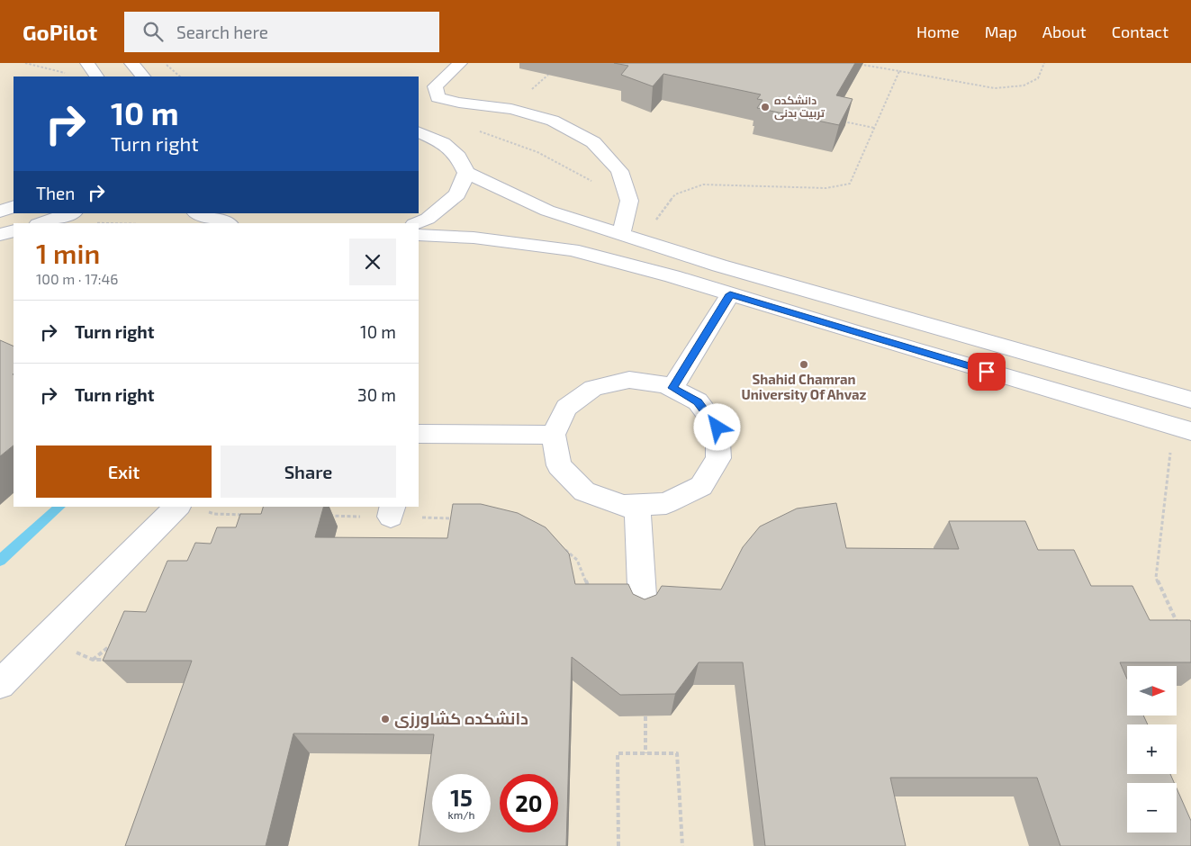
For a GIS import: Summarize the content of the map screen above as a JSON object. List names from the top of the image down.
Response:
{
  "places": ["دانشکده تربیت بدنی", "Shahid Chamran University Of Ahvaz", "دانشکده کشاورزی"],
  "north": "right",
  "page": {
    "header": "GoPilot",
    "search": "Search here",
    "nav": [
      "Home",
      "Map",
      "About",
      "Contact"
    ],
    "turn": ["10 m", "Turn right"],
    "then": "Then",
    "heading": ["1 min", "100 m · 17:46"],
    "list": [
      {
        "name": "Turn right",
        "value": "10 m"
      },
      {
        "name": "Turn right",
        "value": "30 m"
      }
    ],
    "buttons": ["Exit", "Share"],
    "map_buttons": ["+", "−"],
    "speed": "15 km/h",
    "limit": "20"
  }
}
